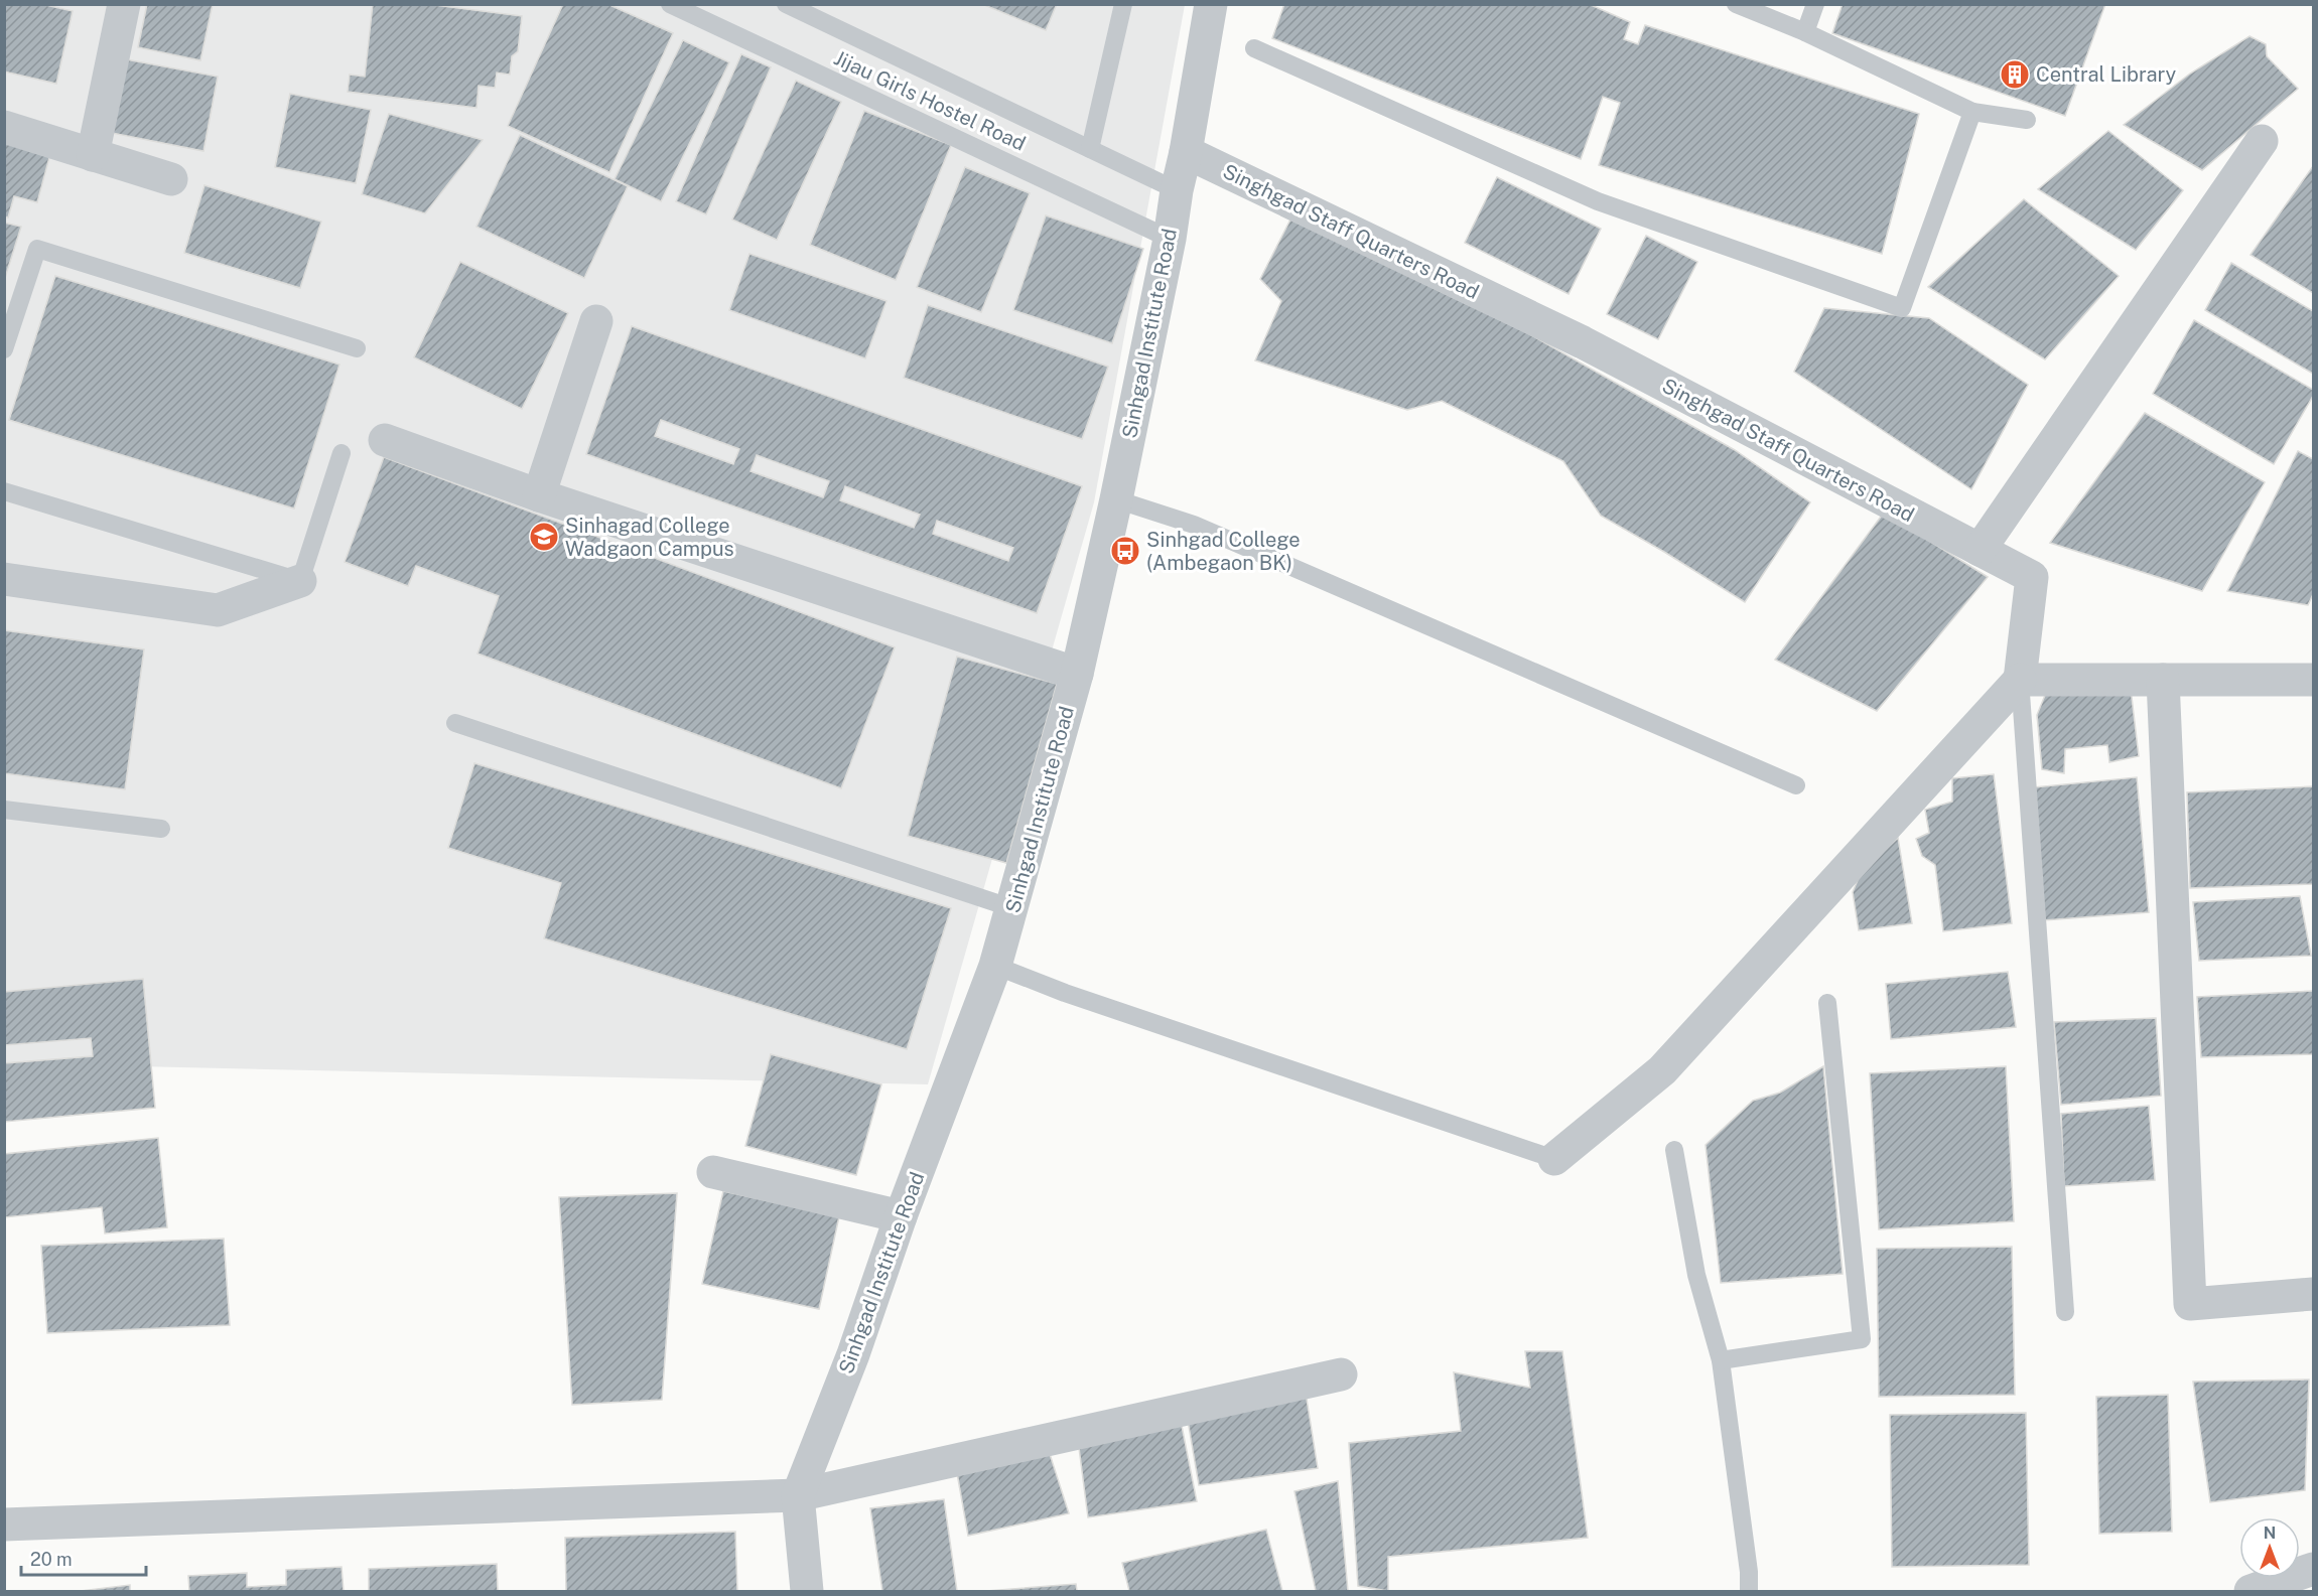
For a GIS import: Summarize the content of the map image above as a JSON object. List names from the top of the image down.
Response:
{
  "streets": {
    "street": ["Singhgad Staff Quarters Road", "Sinhgad Institute Road"],
    "lane": ["Jijau Girls Hostel Road"]
  },
  "crossings": [
    ["Jijau Girls Hostel Road", "Sinhgad Institute Road"],
    ["Singhgad Staff Quarters Road", "Sinhgad Institute Road"]
  ],
  "places": {
    "building": ["Central Library"],
    "school or university": ["Sinhagad College Wadgaon Campus"],
    "bus stop": ["Sinhgad College (Ambegaon BK)"]
  },
  "scale_bar": "20 m",
  "north": "top"
}
